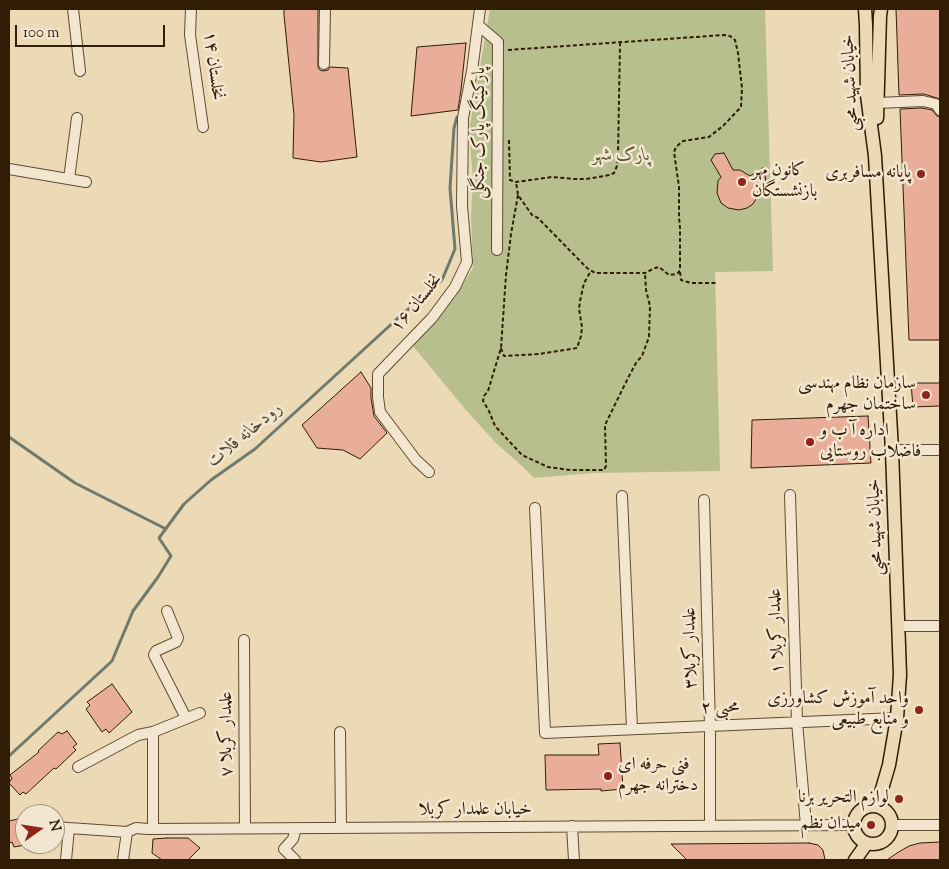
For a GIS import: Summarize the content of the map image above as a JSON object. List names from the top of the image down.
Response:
{
  "streets": {
    "main road": ["خیابان شهید محبی"],
    "street": [
      "نخلستان ۱۴",
      "پارکینگ پارک جنگلی",
      "نخلستان ۱۶",
      "علمدار کربلا ۱",
      "علمدار کربلا۳",
      "محبی ۲",
      "علمدار کربلا ۷",
      "خیابان علمدار کربلا"
    ]
  },
  "crossings": [
    ["خیابان شهید محبی", "محبی ۲"],
    ["خیابان شهید محبی", "خیابان علمدار کربلا"],
    ["پارکینگ پارک جنگلی", "نخلستان ۱۶"],
    ["علمدار کربلا ۱", "محبی ۲"],
    ["علمدار کربلا ۱", "خیابان علمدار کربلا"],
    ["علمدار کربلا۳", "محبی ۲"],
    ["علمدار کربلا۳", "خیابان علمدار کربلا"],
    ["علمدار کربلا ۷", "خیابان علمدار کربلا"]
  ],
  "water": ["رودخانه قلات"],
  "parks": ["پارک شهر"],
  "places": [
    "پایانه مسافربری",
    "کانون مهر بازنشستگان",
    "سازمان نظام مهندسی ساختمان جهرم",
    "اداره آ ب و فاضلاب روستایی",
    "واحد آموزش کشاورزی و منابع طبیعی",
    "فنی حرفه ای دخترانه جهرم",
    "لوازم التحریر برنا",
    "میدان نظم"
  ],
  "scale_bar": "100 m",
  "north": "right"
}
